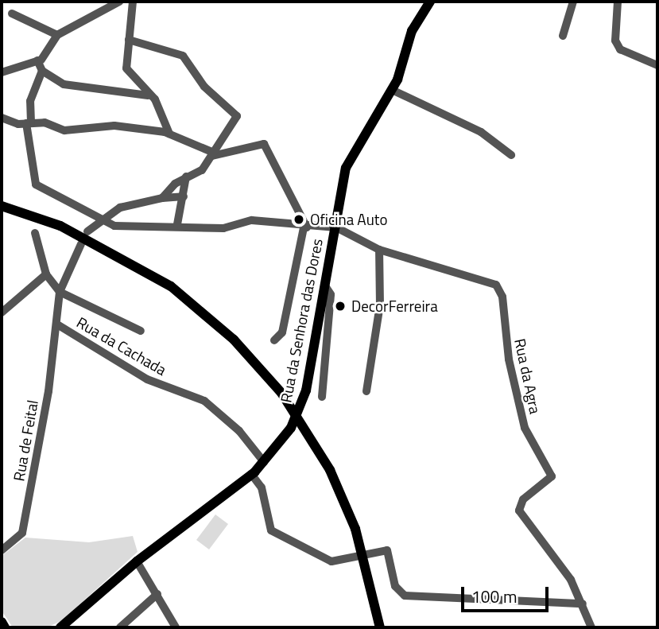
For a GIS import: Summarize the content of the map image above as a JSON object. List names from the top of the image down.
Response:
{
  "streets": {
    "main road": ["Rua da Senhora das Dores"],
    "street": ["Rua da Cachada", "Rua da Agra", "Rua de Feital"]
  },
  "crossings": [
    ["Rua da Senhora das Dores", "Rua da Cachada"],
    ["Rua da Senhora das Dores", "Rua da Agra"],
    ["Rua da Cachada", "Rua de Feital"]
  ],
  "places": ["Oficina Auto", "DecorFerreira"],
  "scale_bar": "100 m"
}
